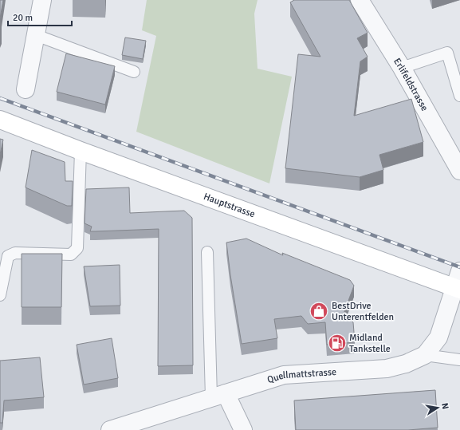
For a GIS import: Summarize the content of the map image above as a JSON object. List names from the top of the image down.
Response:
{
  "streets": {
    "main road": ["Hauptstrasse"],
    "street": ["Erlifeldstrasse", "Quellmattstrasse"]
  },
  "crossings": [
    ["Hauptstrasse", "Quellmattstrasse"]
  ],
  "places": {
    "shop": ["BestDrive Unterentfelden"],
    "fuel station": ["Midland Tankstelle"]
  },
  "scale_bar": "20 m",
  "north": "right"
}
